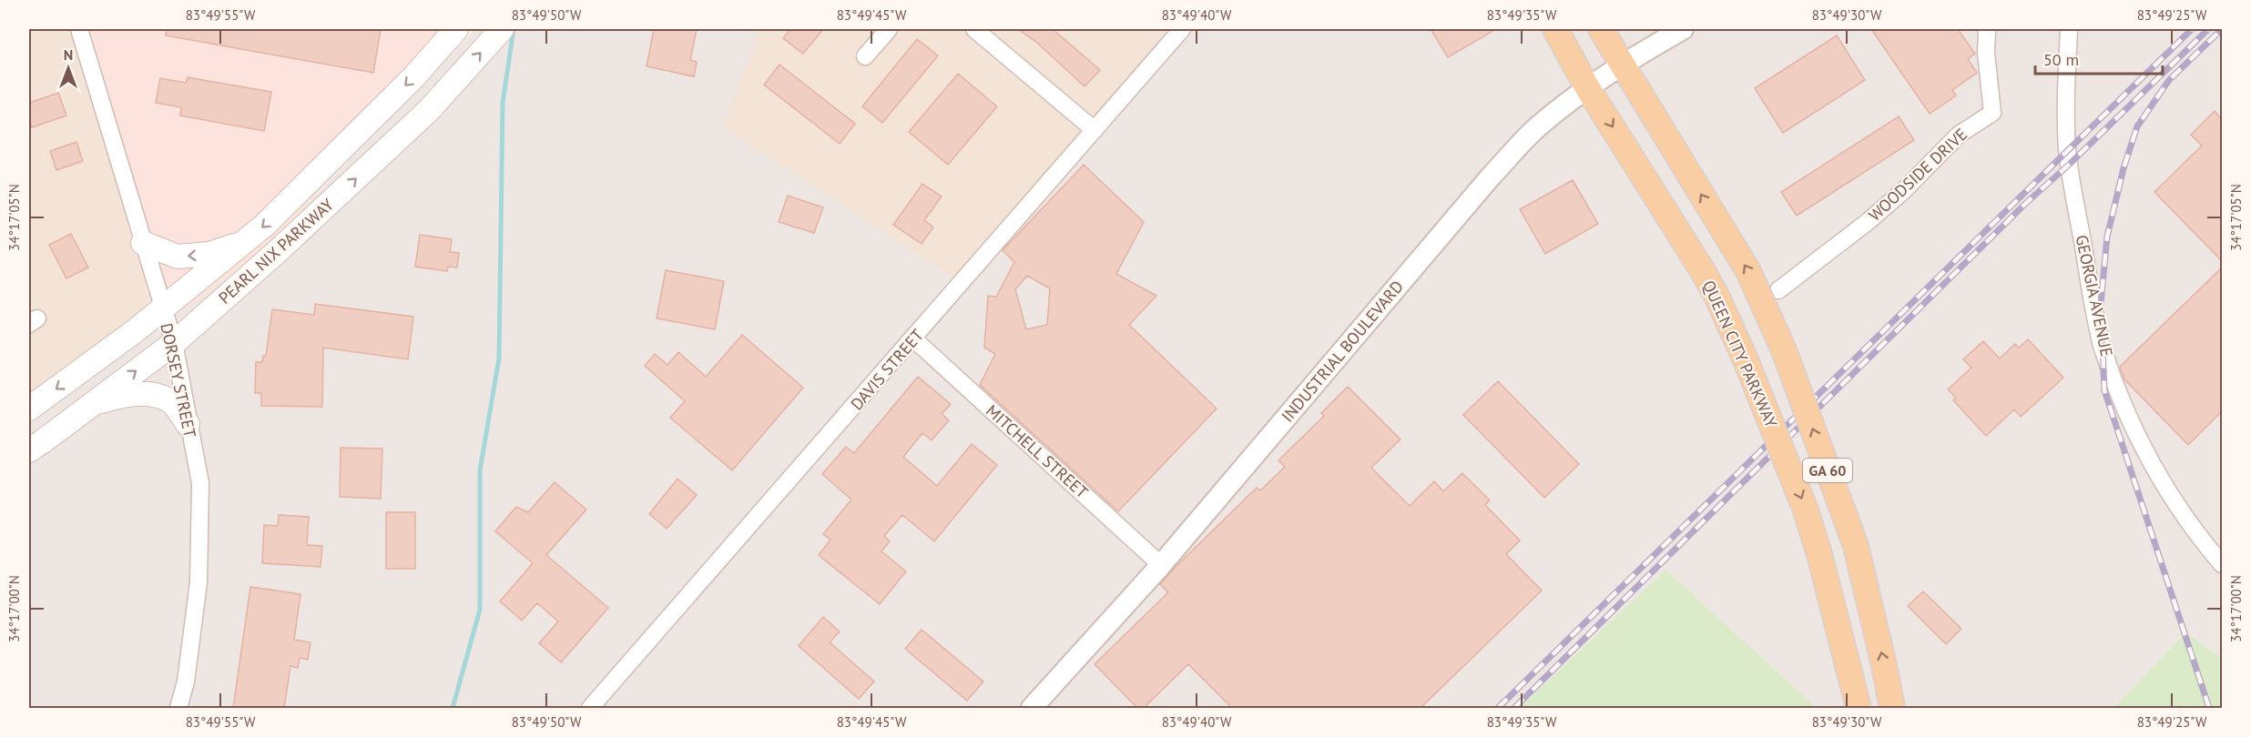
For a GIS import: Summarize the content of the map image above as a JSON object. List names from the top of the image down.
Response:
{
  "streets": {
    "main road": ["PEARL NIX PARKWAY", "QUEEN CITY PARKWAY", "GA 60"],
    "street": [
      "WOODSIDE DRIVE",
      "GEORGIA AVENUE",
      "INDUSTRIAL BOULEVARD",
      "DAVIS STREET",
      "DORSEY STREET",
      "MITCHELL STREET"
    ]
  },
  "crossings": [
    ["PEARL NIX PARKWAY", "DORSEY STREET"],
    ["INDUSTRIAL BOULEVARD", "QUEEN CITY PARKWAY"],
    ["INDUSTRIAL BOULEVARD", "MITCHELL STREET"],
    ["INDUSTRIAL BOULEVARD", "GA 60"],
    ["DAVIS STREET", "MITCHELL STREET"]
  ],
  "scale_bar": "50 m",
  "north": "top",
  "coordinates": [
    "83°49'55\"W",
    "83°49'50\"W",
    "83°49'45\"W",
    "83°49'40\"W",
    "83°49'35\"W",
    "83°49'30\"W",
    "83°49'25\"W",
    "34°17'05\"N",
    "34°17'00\"N"
  ]
}
